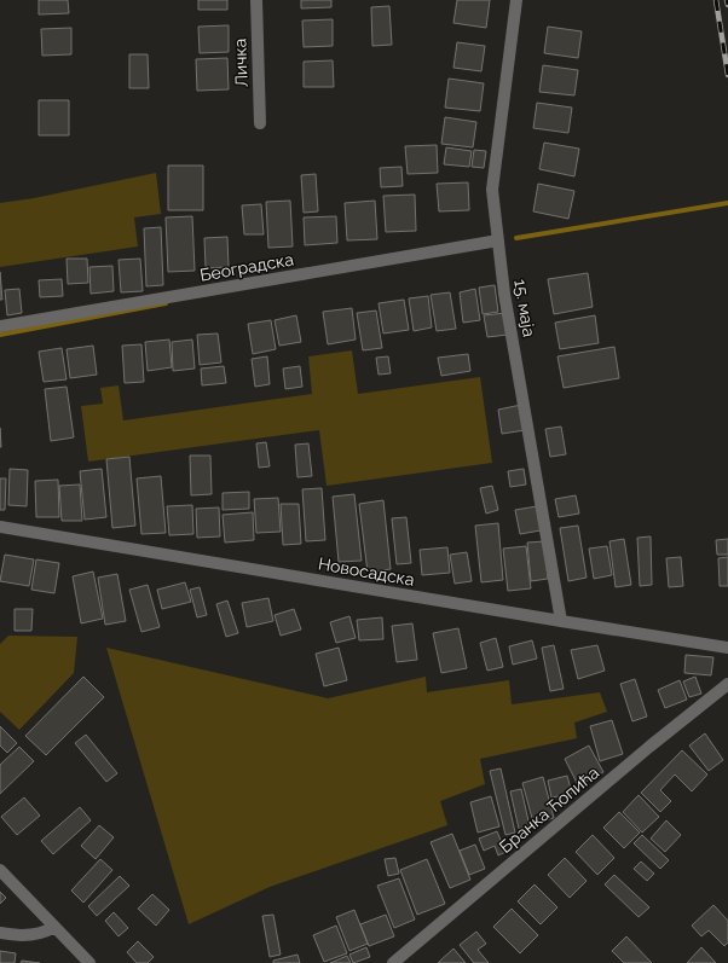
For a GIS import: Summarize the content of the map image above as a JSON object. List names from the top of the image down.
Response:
{
  "streets": {
    "street": [
      "Личка",
      "Београдска",
      "15. маја",
      "Новосадска",
      "Бранка Ћопића"
    ]
  },
  "crossings": [
    ["Београдска", "15. маја"],
    ["15. маја", "Новосадска"]
  ]
}
